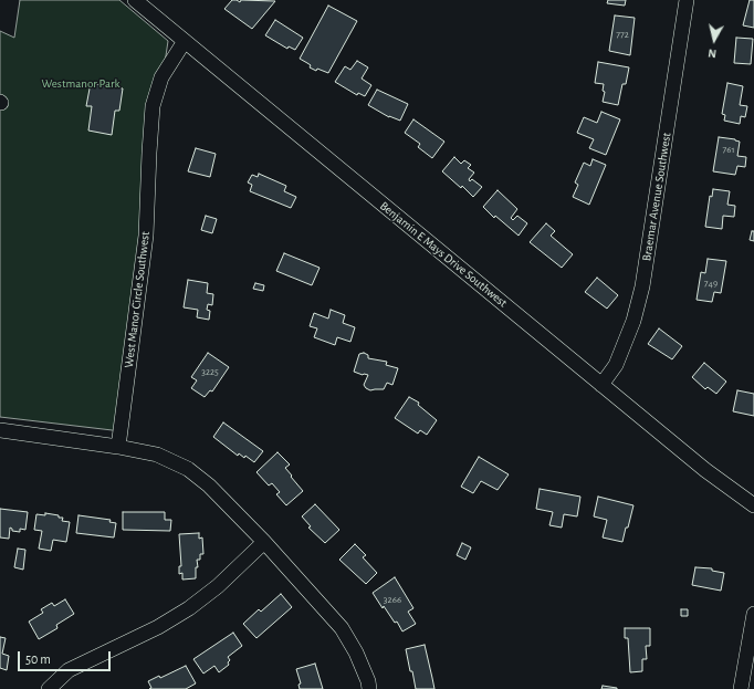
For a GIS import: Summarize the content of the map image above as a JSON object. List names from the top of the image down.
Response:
{
  "streets": {
    "street": ["Braemar Avenue Southwest", "Benjamin E Mays Drive Southwest", "West Manor Circle Southwest"]
  },
  "crossings": [
    ["Braemar Avenue Southwest", "Benjamin E Mays Drive Southwest"],
    ["Benjamin E Mays Drive Southwest", "West Manor Circle Southwest"]
  ],
  "parks": ["Westmanor Park"],
  "house_numbers": [
    "772",
    "761",
    "749",
    "3225",
    "3266"
  ],
  "scale_bar": "50 m",
  "north": "bottom"
}
